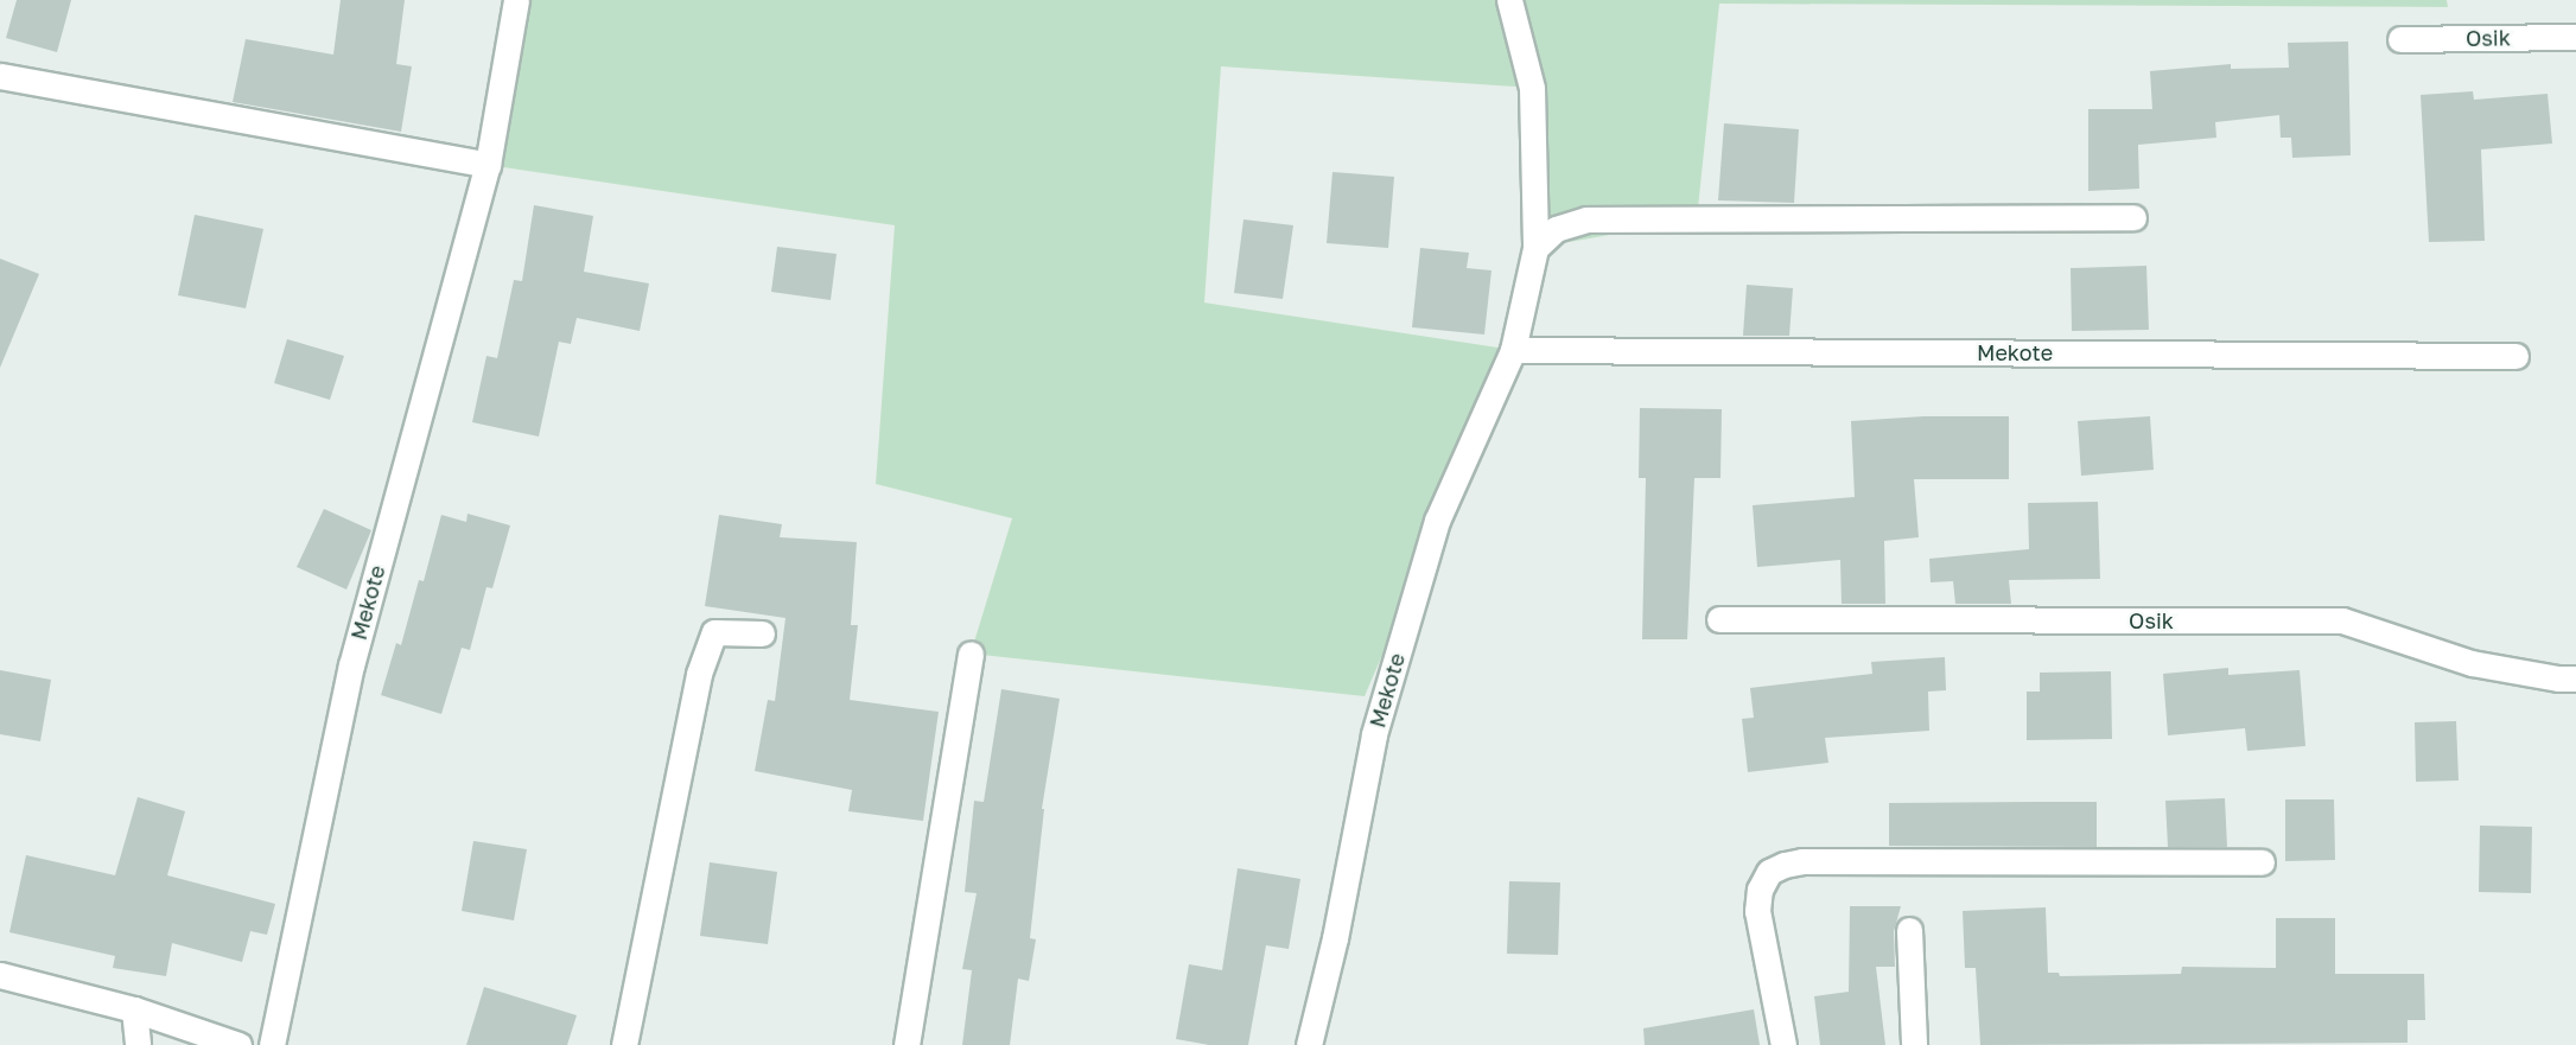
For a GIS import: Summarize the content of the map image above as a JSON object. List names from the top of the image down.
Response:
{
  "streets": {
    "street": ["Osik", "Mekote"]
  }
}
